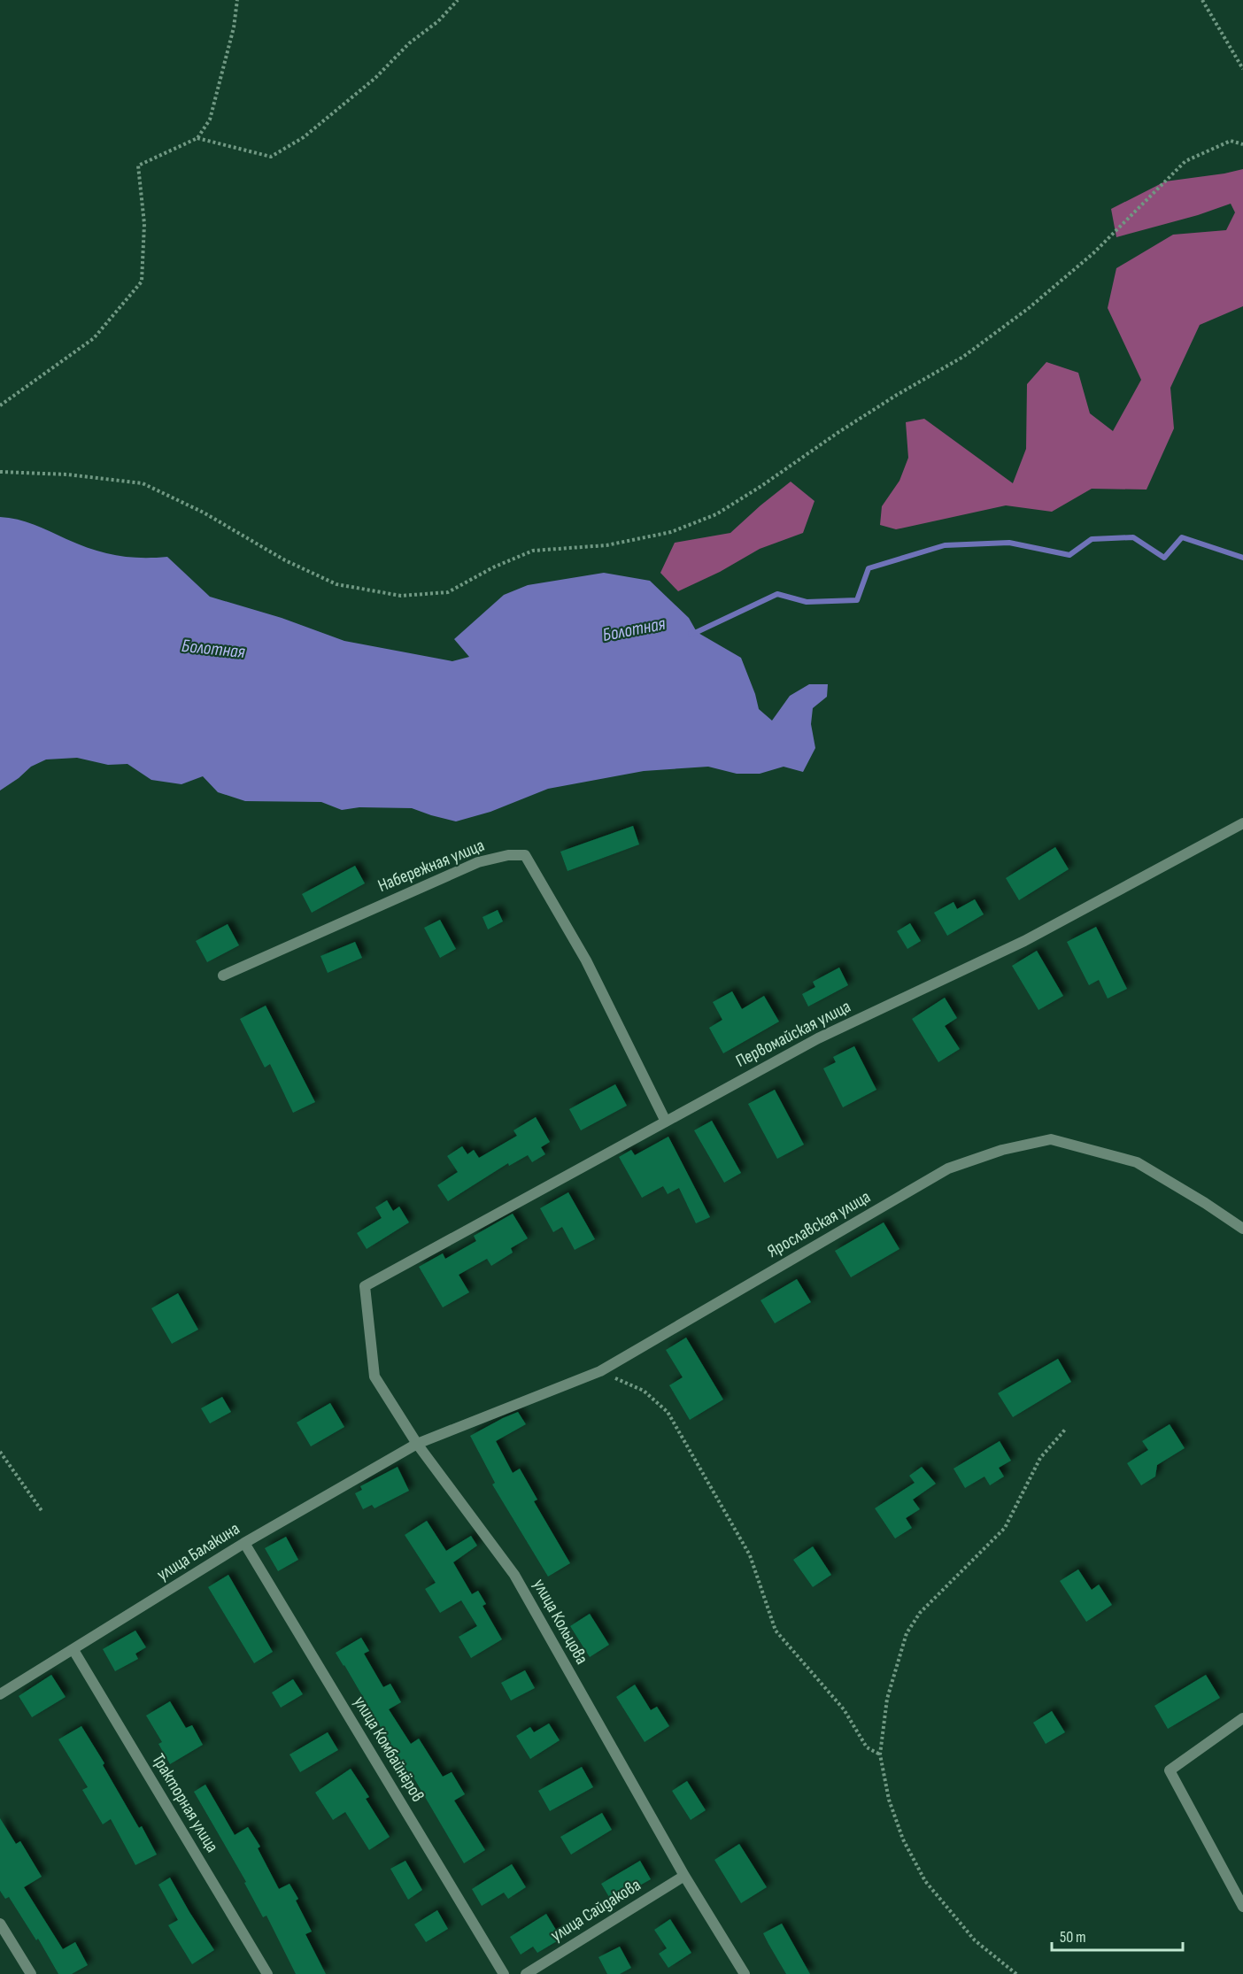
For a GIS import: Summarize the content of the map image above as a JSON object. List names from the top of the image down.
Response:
{
  "streets": {
    "street": [
      "Набережная улица",
      "Первомайская улица",
      "Ярославская улица",
      "улица Балакина",
      "улица Кольцова",
      "улица Комбайнёров",
      "Тракторная улица",
      "улица Сайдакова"
    ]
  },
  "crossings": [
    ["Набережная улица", "Первомайская улица"],
    ["Первомайская улица", "улица Кольцова"],
    ["Ярославская улица", "улица Балакина"],
    ["Ярославская улица", "улица Кольцова"],
    ["улица Балакина", "улица Кольцова"],
    ["улица Балакина", "улица Комбайнёров"],
    ["улица Балакина", "Тракторная улица"],
    ["улица Кольцова", "улица Сайдакова"]
  ],
  "water": ["Болотная"],
  "scale_bar": "50 m"
}
